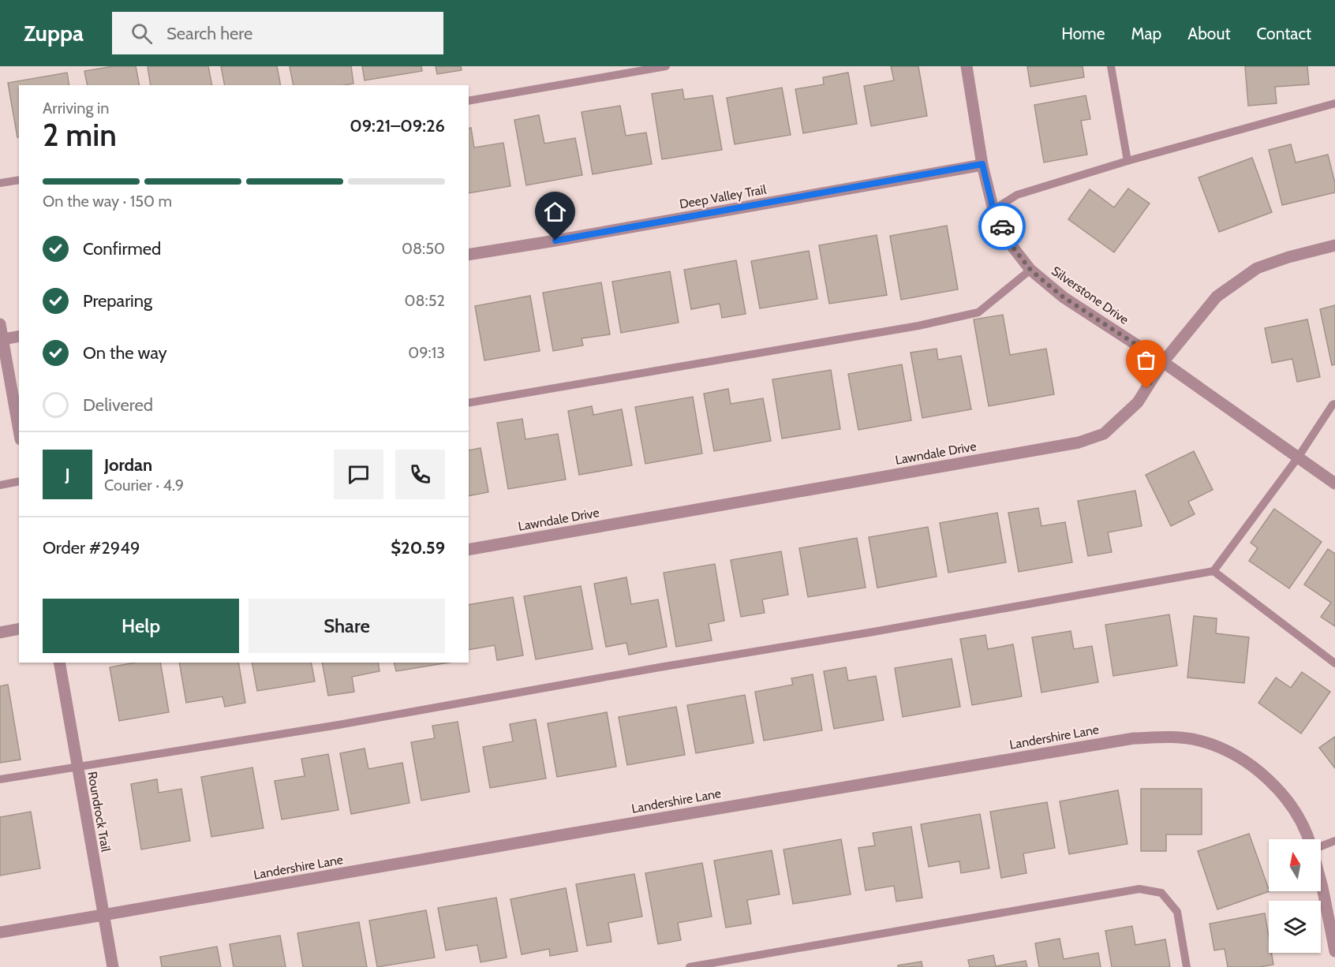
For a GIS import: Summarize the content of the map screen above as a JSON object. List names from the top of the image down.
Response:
{
  "streets": {
    "street": [
      "Deep Valley Trail",
      "Silverstone Drive",
      "Lawndale Drive",
      "Landershire Lane",
      "Roundrock Trail"
    ]
  },
  "crossings": [
    ["Deep Valley Trail", "Silverstone Drive"],
    ["Silverstone Drive", "Lawndale Drive"],
    ["Landershire Lane", "Roundrock Trail"]
  ],
  "north": "top",
  "page": {
    "header": "Zuppa",
    "search": "Search here",
    "nav": [
      "Home",
      "Map",
      "About",
      "Contact"
    ],
    "heading": ["2 min", "Arriving in", "09:21–09:26"],
    "panel": [
      "Jordan",
      "Courier · 4.9",
      "Order #2949",
      "$20.59"
    ],
    "bar": "On the way · 150 m",
    "list": [
      ["Confirmed", "08:50"],
      ["Preparing", "08:52"],
      ["On the way", "09:13"],
      "Delivered"
    ],
    "round": "J",
    "buttons": ["Help", "Share"]
  }
}
